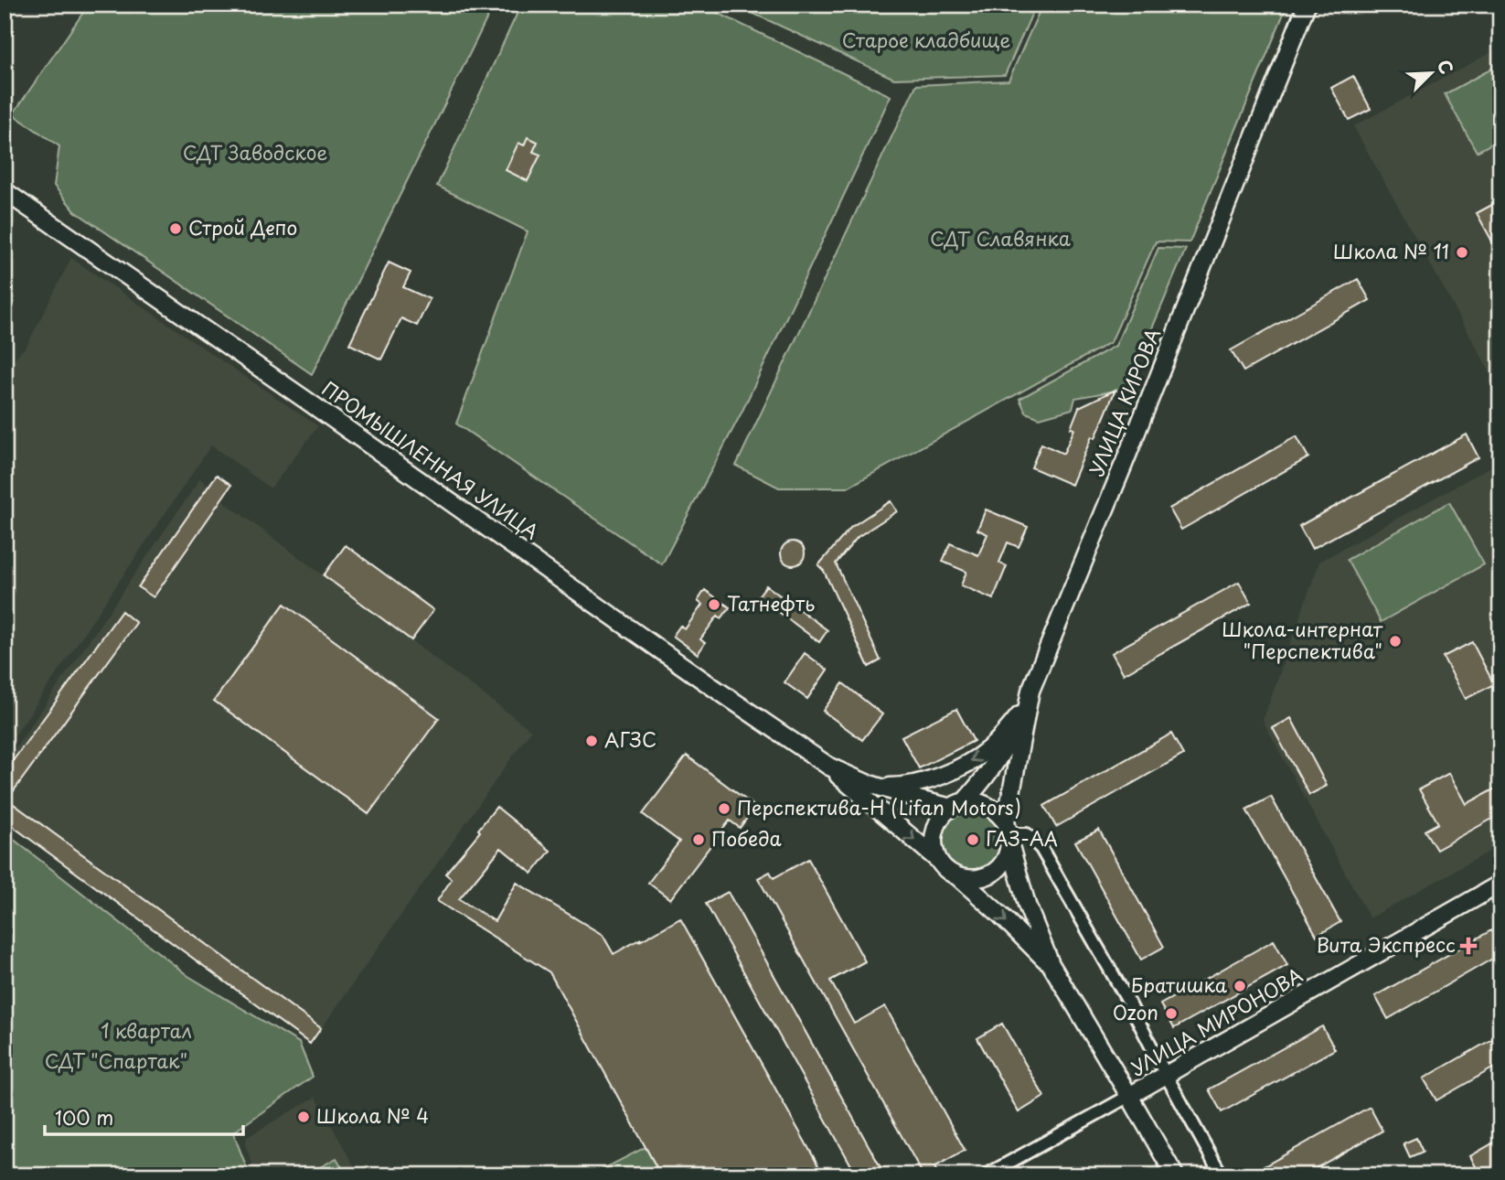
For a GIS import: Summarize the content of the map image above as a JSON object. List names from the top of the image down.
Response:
{
  "streets": {
    "main road": ["УЛИЦА КИРОВА", "ПРОМЫШЛЕННАЯ УЛИЦА", "УЛИЦА МИРОНОВА"]
  },
  "crossings": [
    ["УЛИЦА КИРОВА", "УЛИЦА МИРОНОВА"]
  ],
  "parks": [
    "Старое кладбище",
    "СДТ Заводское",
    "СДТ Славянка",
    "1 квартал",
    "СДТ \"Спартак\""
  ],
  "places": {
    "other": [
      "Строй Депо",
      "Школа № 11",
      "Татнефть",
      "Школа-интернат \"Перспектива\"",
      "АГЗС",
      "Перспектива-Н (Lifan Motors)",
      "Победа",
      "ГАЗ-АА",
      "Братишка",
      "Ozon",
      "Школа № 4"
    ],
    "health": ["Вита Экспресс"]
  },
  "scale_bar": "100 m",
  "north": "top right"
}
